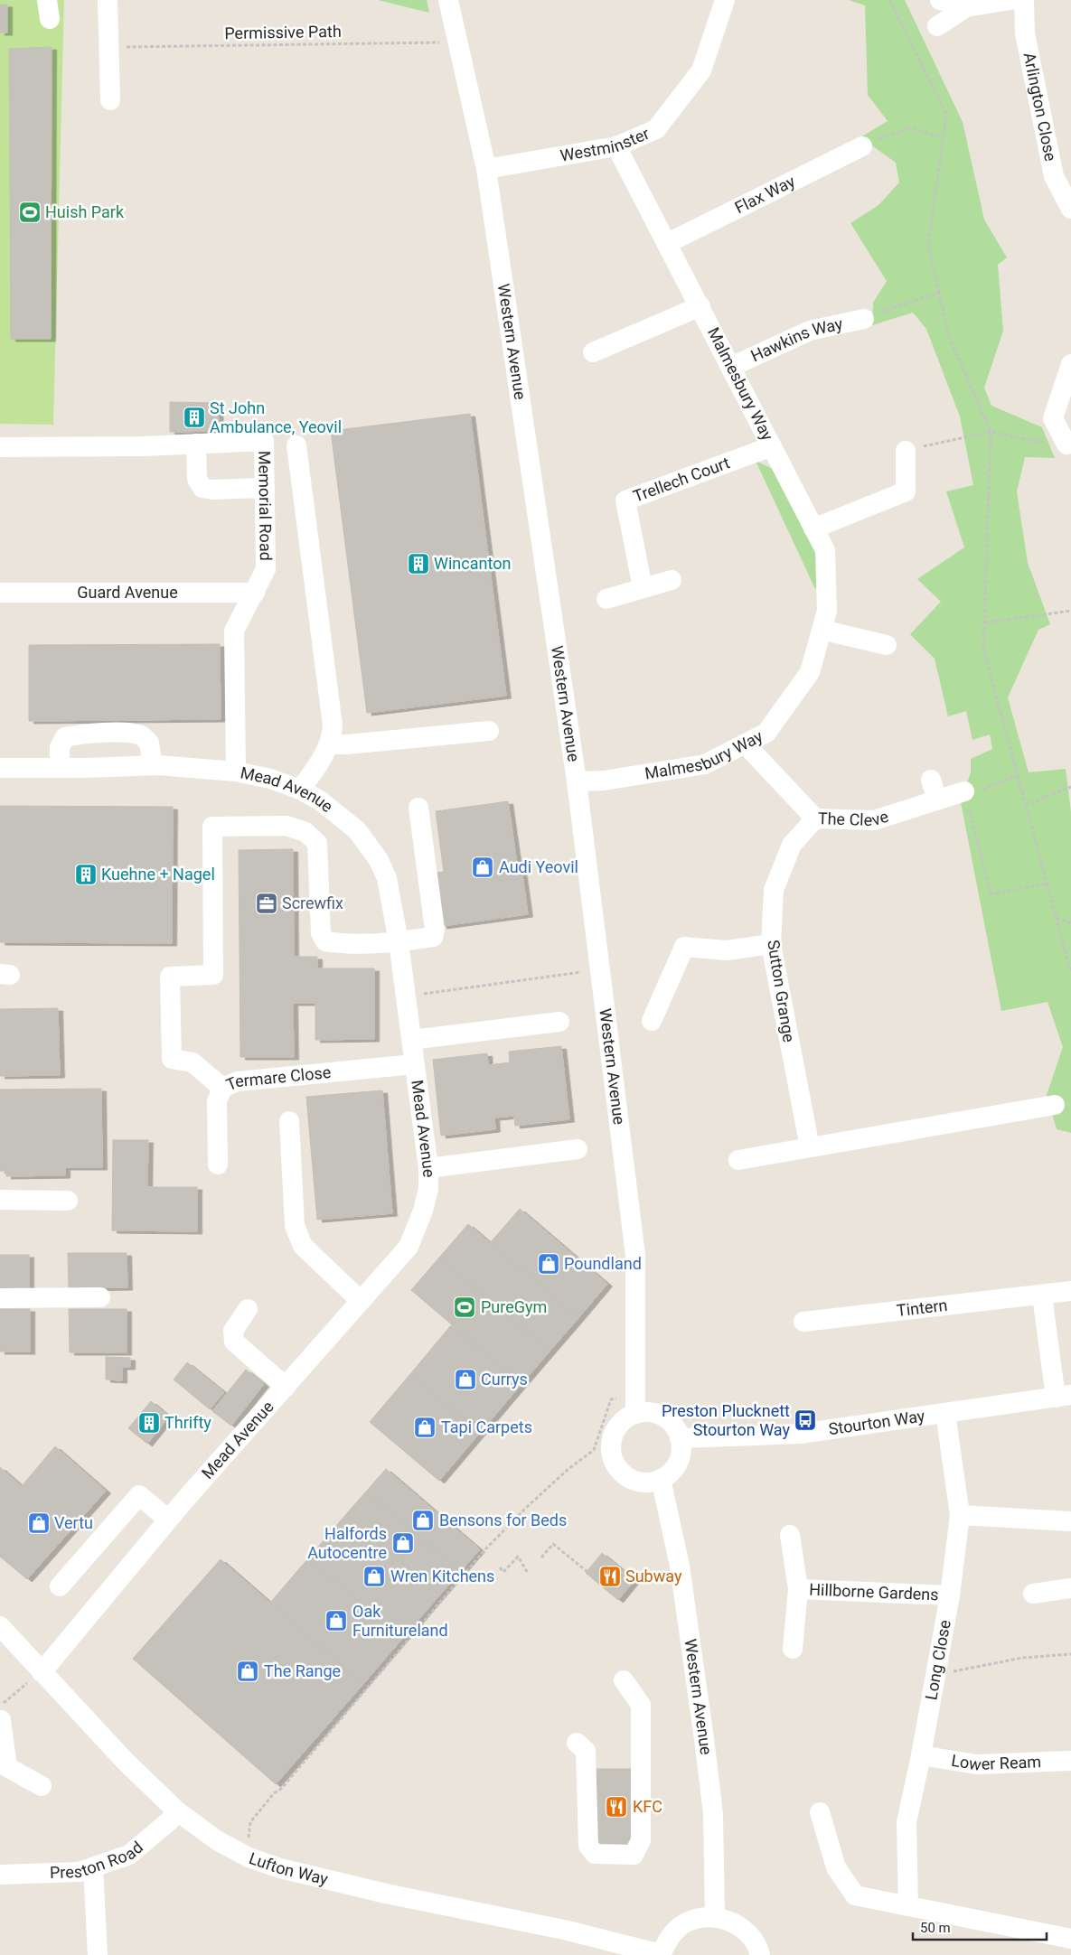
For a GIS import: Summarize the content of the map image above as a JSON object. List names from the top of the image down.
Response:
{
  "streets": {
    "street": [
      "Arlington Close",
      "Westminster",
      "Flax Way",
      "Hawkins Way",
      "Western Avenue",
      "Malmesbury Way",
      "Trellech Court",
      "Memorial Road",
      "Guard Avenue",
      "Mead Avenue",
      "The Cleve",
      "Sutton Grange",
      "Termare Close",
      "Tintern",
      "Stourton Way",
      "Hillborne Gardens",
      "Long Close",
      "Lower Ream",
      "Preston Road",
      "Lufton Way"
    ],
    "path": ["Permissive Path"]
  },
  "crossings": [
    ["Permissive Path", "Western Avenue"],
    ["Westminster", "Western Avenue"],
    ["Westminster", "Malmesbury Way"],
    ["Flax Way", "Malmesbury Way"],
    ["Hawkins Way", "Malmesbury Way"],
    ["Western Avenue", "Malmesbury Way"],
    ["Western Avenue", "Stourton Way"],
    ["Malmesbury Way", "Trellech Court"],
    ["Malmesbury Way", "The Cleve"],
    ["Memorial Road", "Guard Avenue"],
    ["Memorial Road", "Mead Avenue"],
    ["Mead Avenue", "Termare Close"],
    ["Mead Avenue", "Lufton Way"],
    ["The Cleve", "Sutton Grange"],
    ["Stourton Way", "Long Close"],
    ["Hillborne Gardens", "Long Close"],
    ["Long Close", "Lower Ream"],
    ["Preston Road", "Lufton Way"]
  ],
  "places": {
    "sports": ["Huish Park", "PureGym"],
    "building": [
      "St John Ambulance, Yeovil",
      "Wincanton",
      "Kuehne + Nagel",
      "Thrifty"
    ],
    "shop": [
      "Audi Yeovil",
      "Poundland",
      "Currys",
      "Tapi Carpets",
      "Bensons for Beds",
      "Vertu",
      "Halfords Autocentre",
      "Wren Kitchens",
      "Oak Furnitureland",
      "The Range"
    ],
    "office": ["Screwfix"],
    "bus stop": ["Preston Plucknett Stourton Way"],
    "restaurant": ["Subway", "KFC"]
  },
  "scale_bar": "50 m"
}
